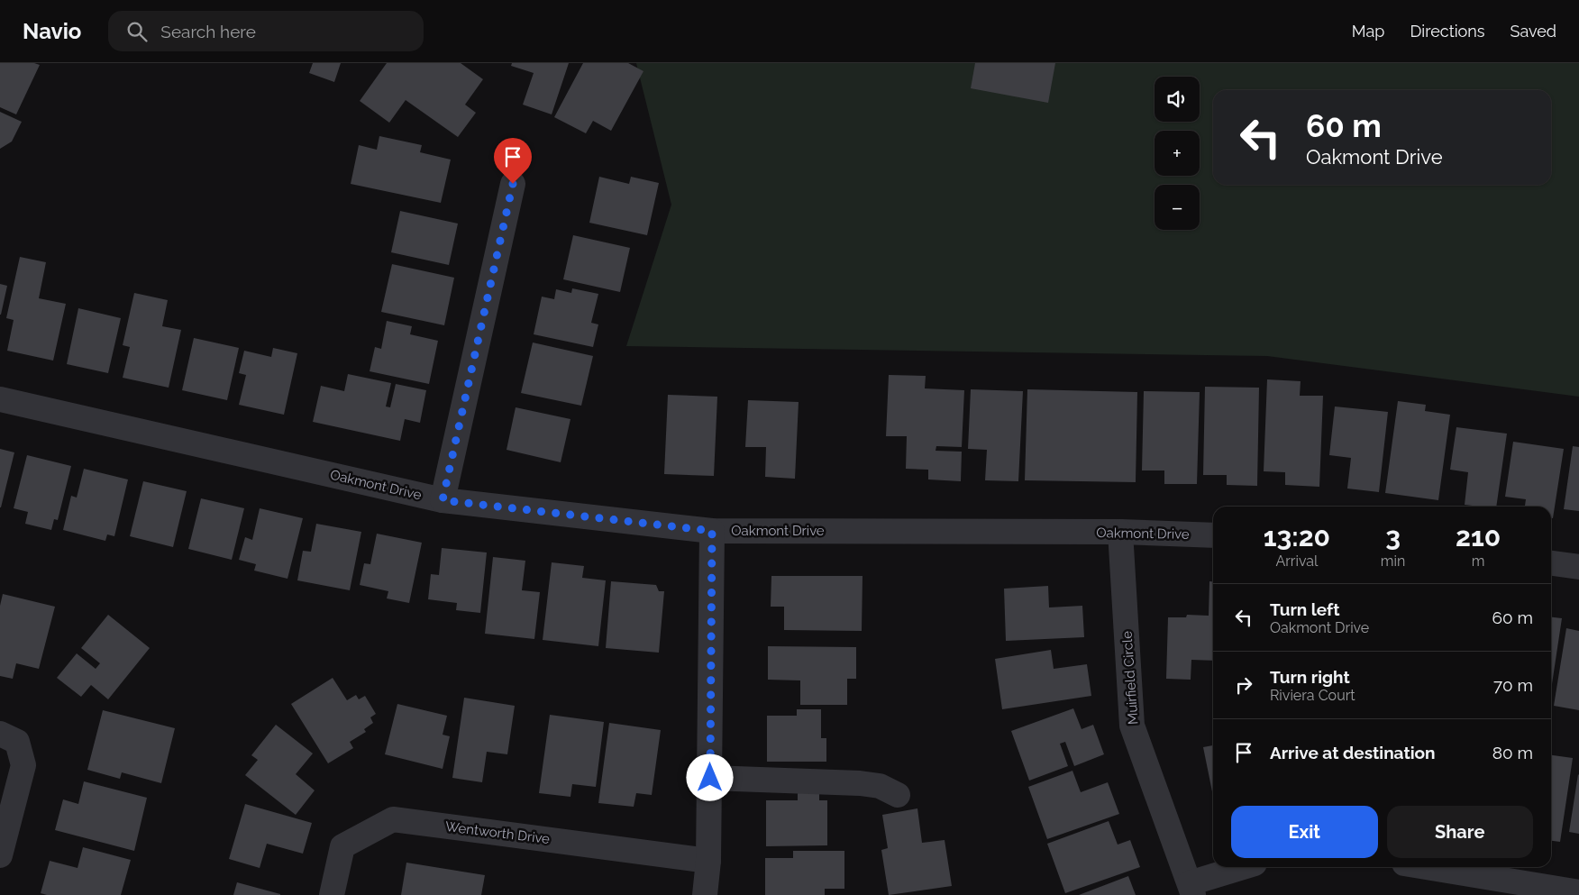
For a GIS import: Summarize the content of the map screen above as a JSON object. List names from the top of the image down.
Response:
{
  "streets": {
    "street": ["Oakmont Drive", "Muirfield Circle", "Wentworth Drive"]
  },
  "crossings": [
    ["Oakmont Drive", "Muirfield Circle"]
  ],
  "page": {
    "header": "Navio",
    "search": "Search here",
    "nav": ["Map", "Directions", "Saved"],
    "map_buttons": ["+", "−"],
    "turn": ["60 m", "Oakmont Drive"],
    "eta": [
      "13:20",
      "Arrival",
      "3",
      "min",
      "210",
      "m"
    ],
    "list": [
      {
        "name": "Turn left",
        "note": "Oakmont Drive",
        "value": "60 m"
      },
      {
        "name": "Turn right",
        "note": "Riviera Court",
        "value": "70 m"
      },
      {
        "name": "Arrive at destination",
        "value": "80 m"
      }
    ],
    "buttons": ["Exit", "Share"]
  }
}
